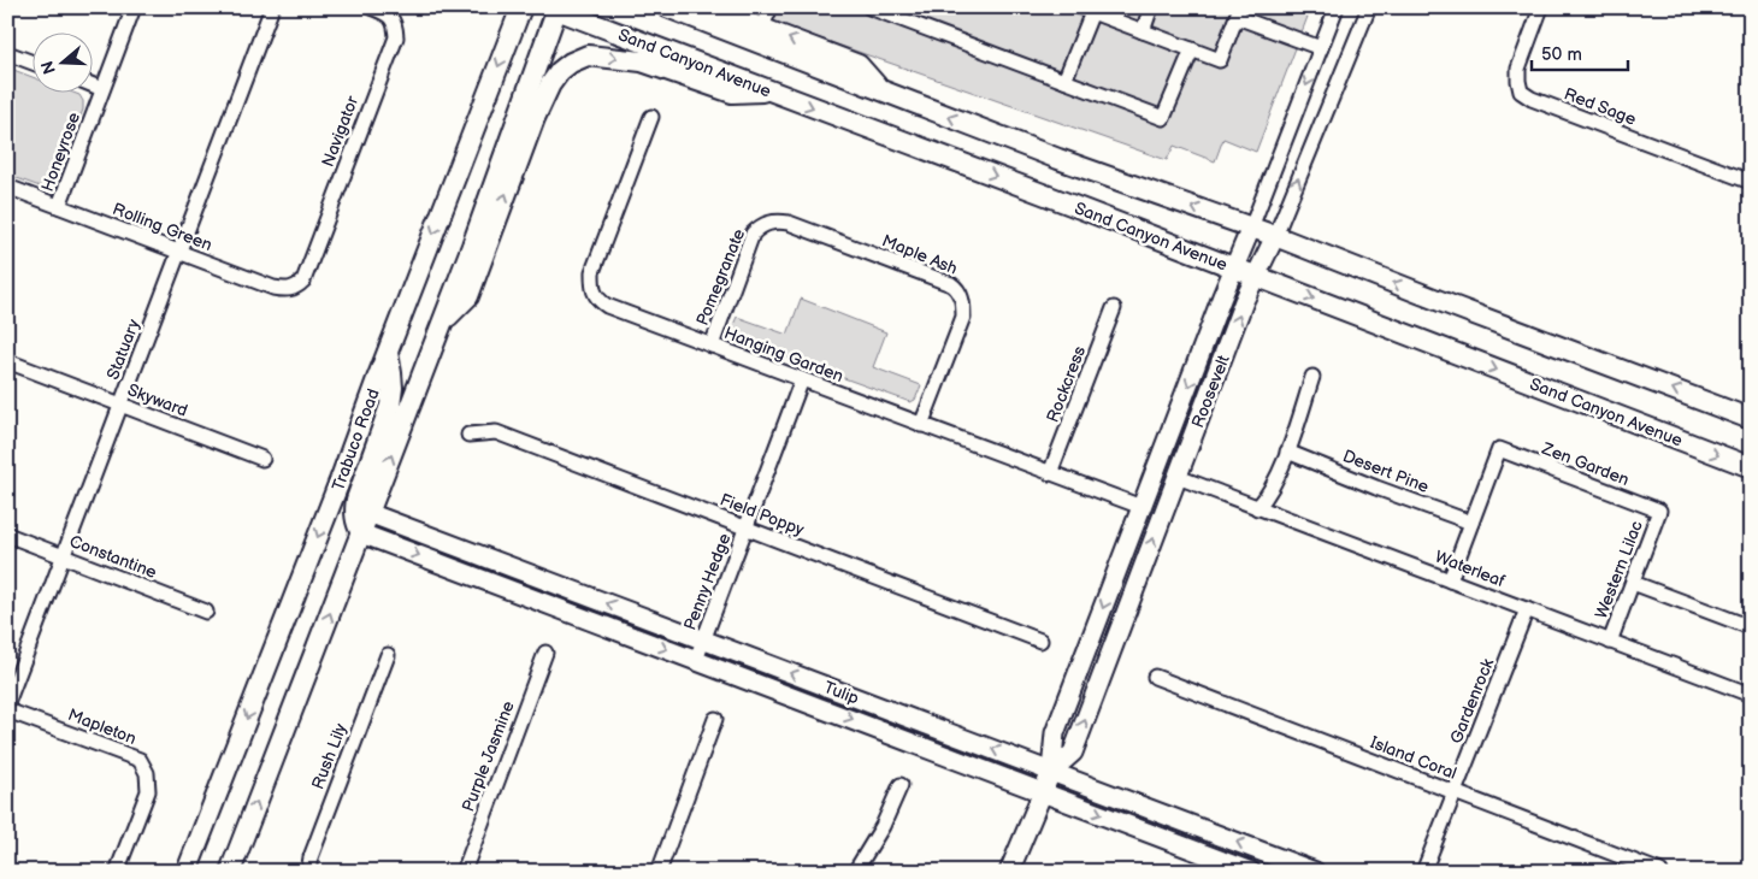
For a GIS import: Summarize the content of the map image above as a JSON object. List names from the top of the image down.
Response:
{
  "streets": {
    "main road": ["Sand Canyon Avenue", "Trabuco Road"],
    "street": [
      "Red Sage",
      "Navigator",
      "Honeyrose",
      "Rolling Green",
      "Maple Ash",
      "Pomegranate",
      "Statuary",
      "Hanging Garden",
      "Rockcress",
      "Roosevelt",
      "Skyward",
      "Zen Garden",
      "Desert Pine",
      "Field Poppy",
      "Constantine",
      "Waterleaf",
      "Western Lilac",
      "Penny Hedge",
      "Tulip",
      "Gardenrock",
      "Mapleton",
      "Rush Lily",
      "Purple Jasmine",
      "Island Coral"
    ]
  },
  "crossings": [
    ["Sand Canyon Avenue", "Roosevelt"],
    ["Navigator", "Rolling Green"],
    ["Honeyrose", "Rolling Green"],
    ["Rolling Green", "Statuary"],
    ["Maple Ash", "Pomegranate"],
    ["Maple Ash", "Hanging Garden"],
    ["Pomegranate", "Hanging Garden"],
    ["Statuary", "Skyward"],
    ["Statuary", "Constantine"],
    ["Hanging Garden", "Rockcress"],
    ["Hanging Garden", "Roosevelt"],
    ["Hanging Garden", "Penny Hedge"],
    ["Roosevelt", "Waterleaf"],
    ["Roosevelt", "Tulip"],
    ["Zen Garden", "Desert Pine"],
    ["Zen Garden", "Western Lilac"],
    ["Field Poppy", "Penny Hedge"],
    ["Waterleaf", "Western Lilac"],
    ["Waterleaf", "Gardenrock"],
    ["Penny Hedge", "Tulip"],
    ["Gardenrock", "Island Coral"]
  ],
  "scale_bar": "50 m",
  "north": "left"
}
